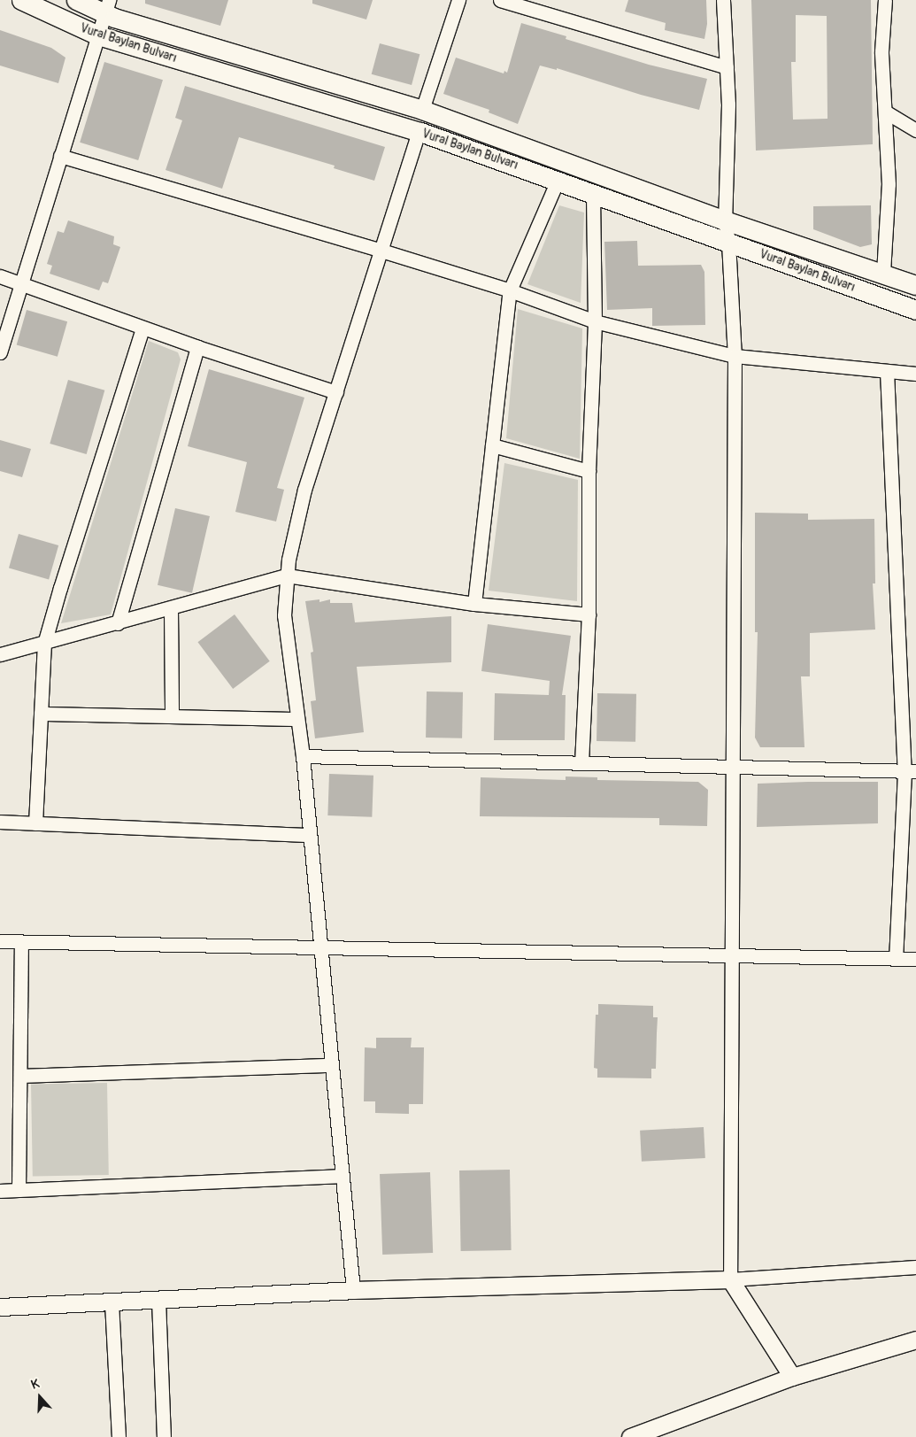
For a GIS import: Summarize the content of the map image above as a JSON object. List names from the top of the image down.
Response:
{
  "streets": {
    "main road": ["Vural Baylan Bulvarı"]
  },
  "north": "top"
}
